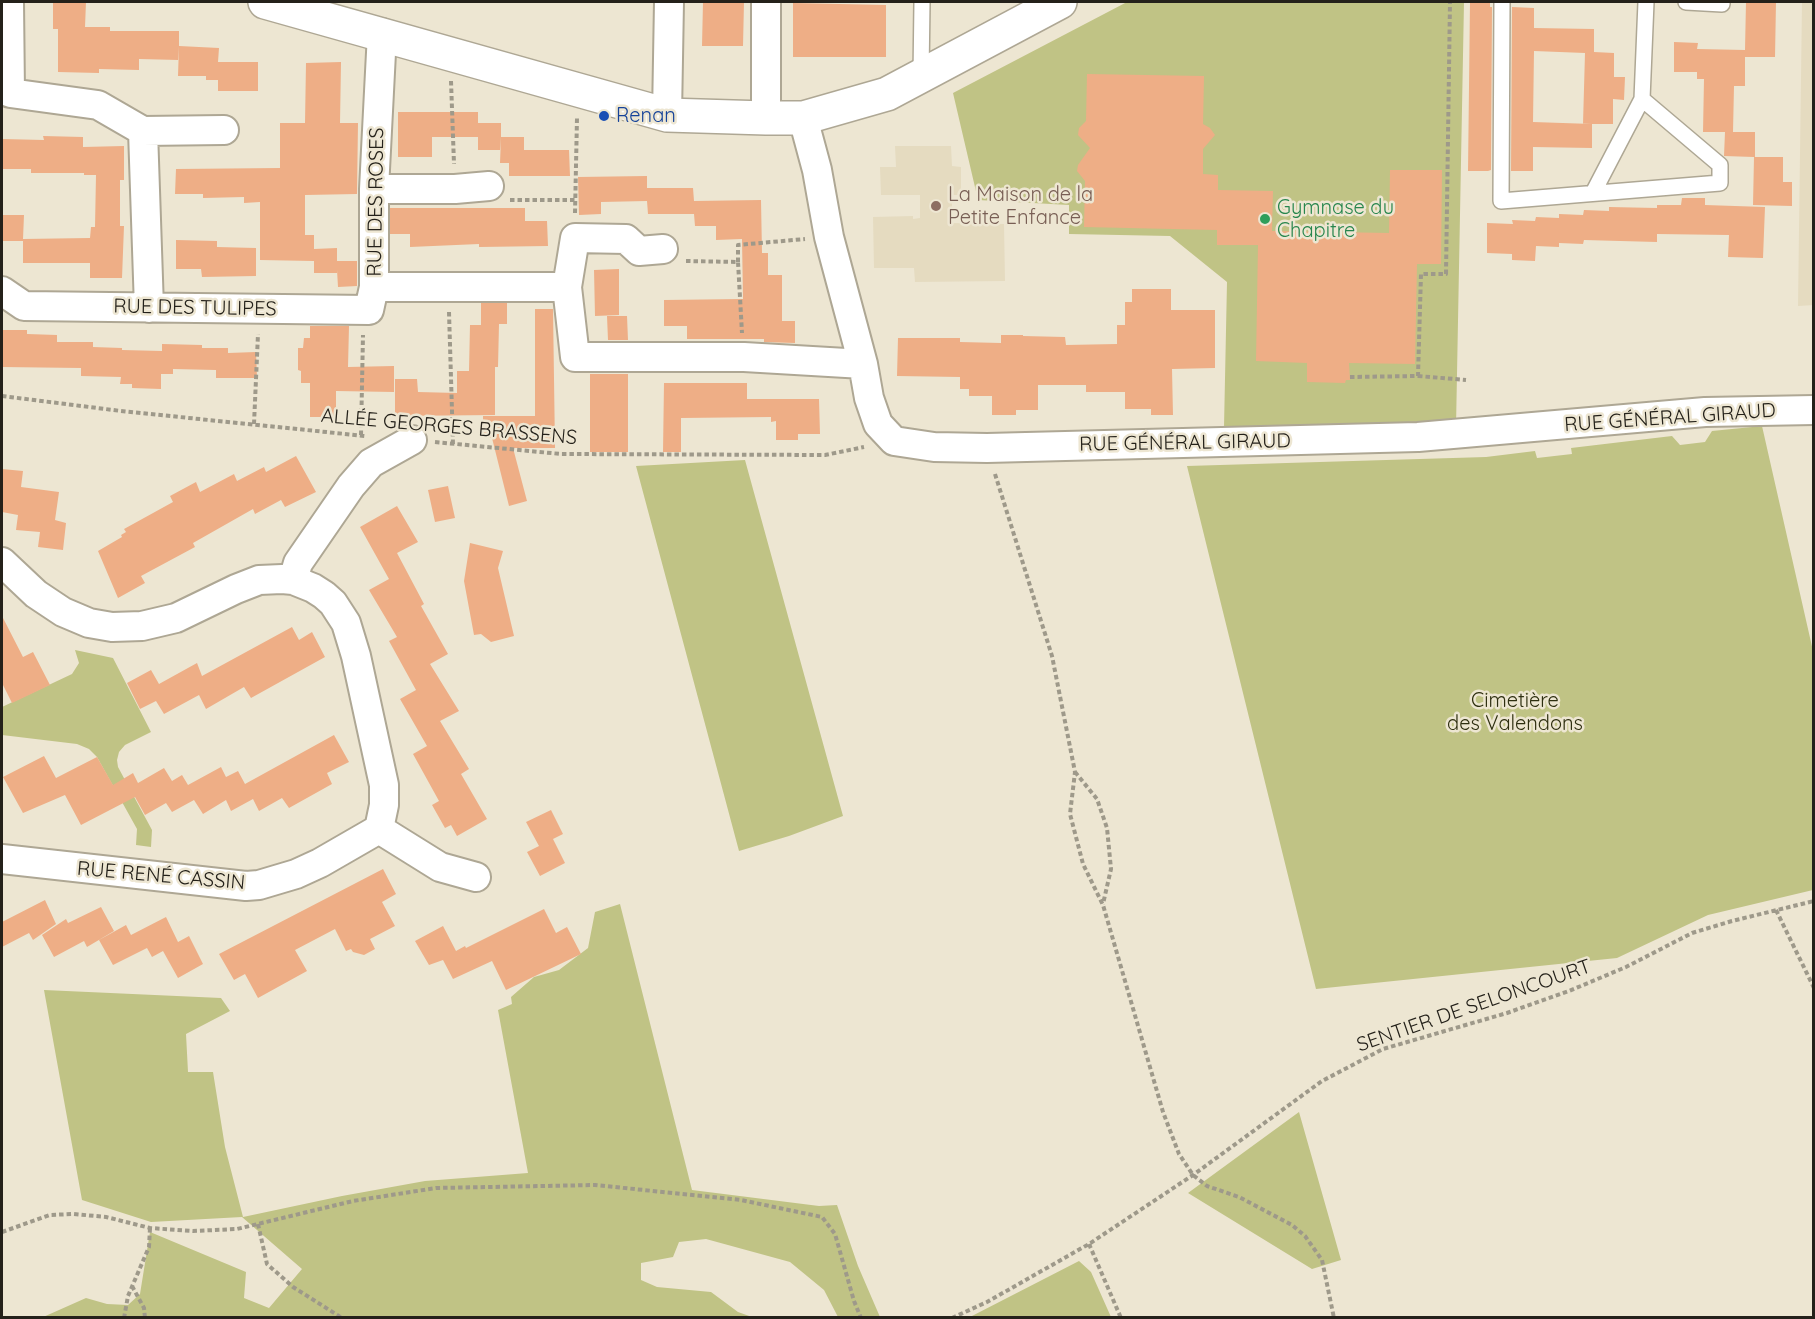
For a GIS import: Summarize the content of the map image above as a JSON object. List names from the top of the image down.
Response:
{
  "streets": {
    "street": [
      "RUE DES ROSES",
      "RUE DES TULIPES",
      "RUE GÉNÉRAL GIRAUD",
      "RUE RENÉ CASSIN"
    ],
    "path": ["ALLÉE GEORGES BRASSENS", "SENTIER DE SELONCOURT"]
  },
  "crossings": [
    ["RUE DES ROSES", "RUE DES TULIPES"],
    ["RUE GÉNÉRAL GIRAUD", "ALLÉE GEORGES BRASSENS"]
  ],
  "parks": ["Cimetière des Valendons"],
  "places": ["Renan", "La Maison de la Petite Enfance", "Gymnase du Chapitre"]
}
